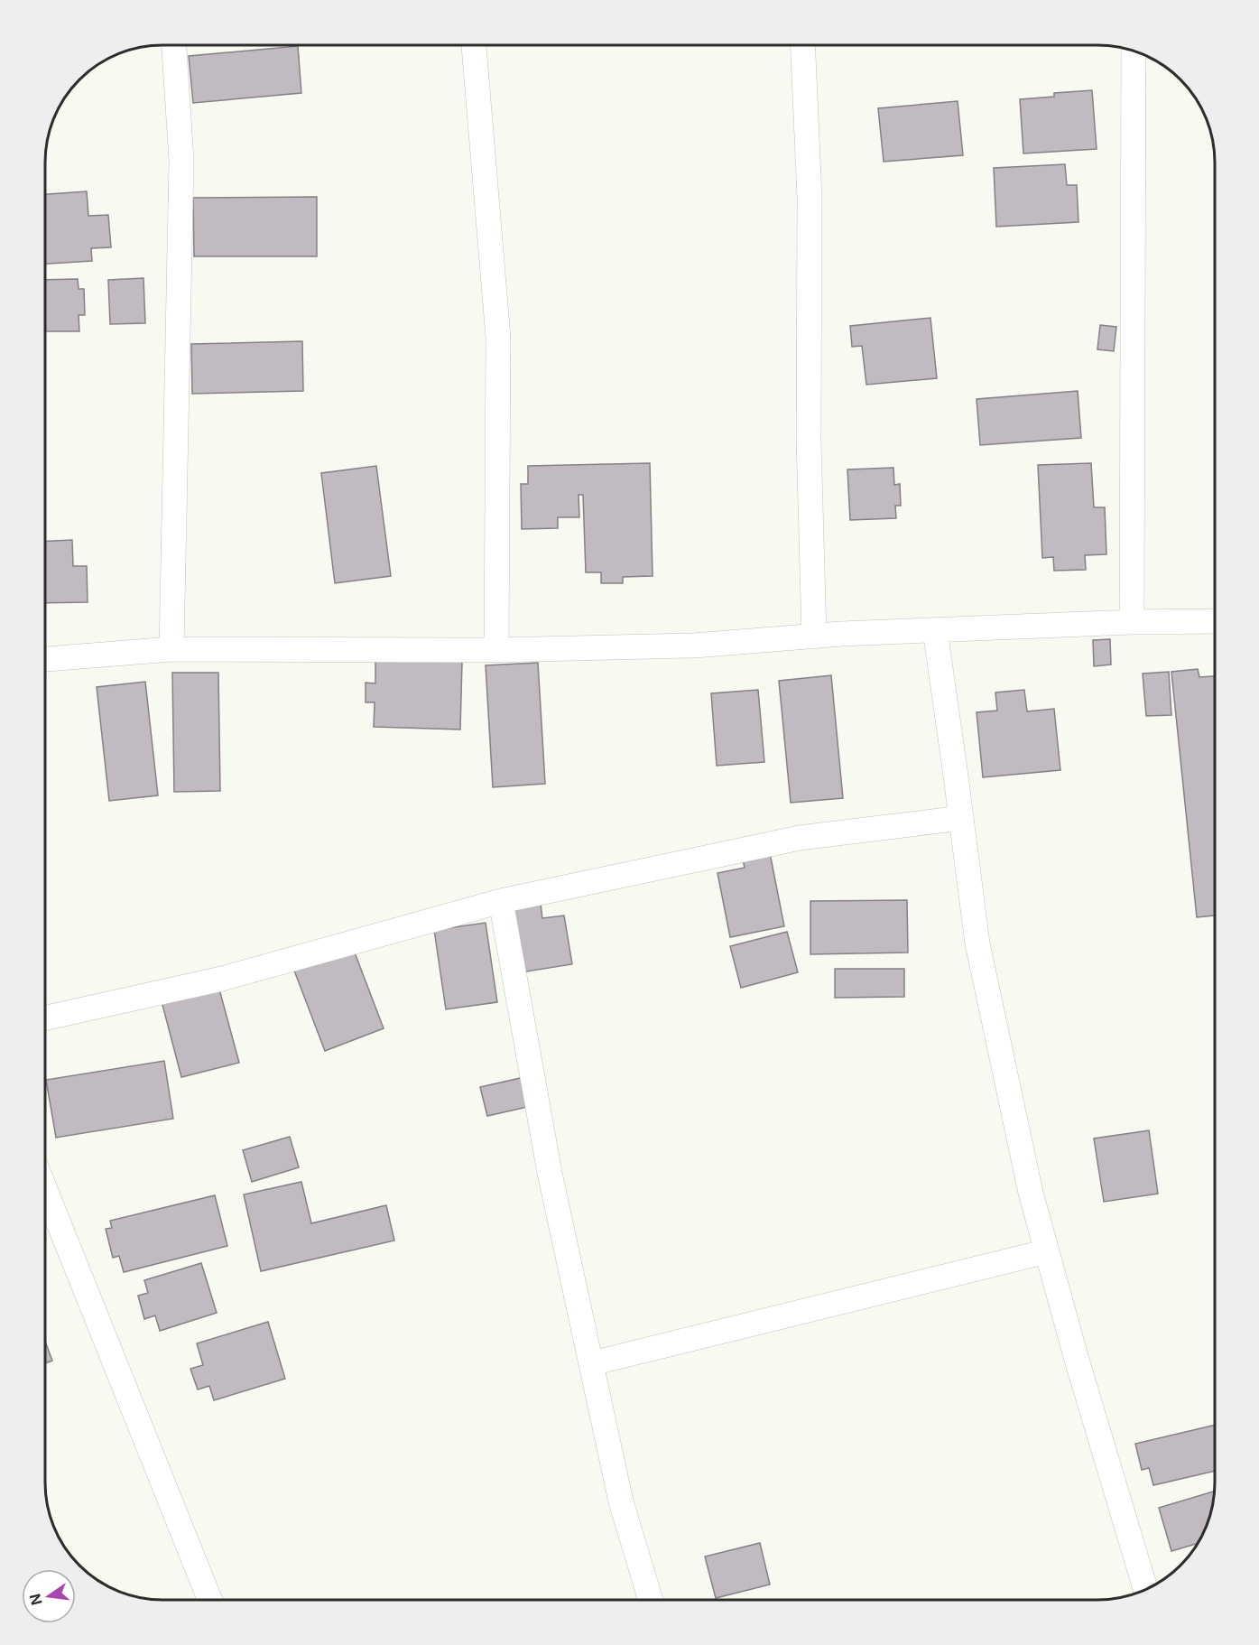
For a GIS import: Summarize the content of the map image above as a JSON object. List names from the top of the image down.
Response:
{
  "north": "left"
}
